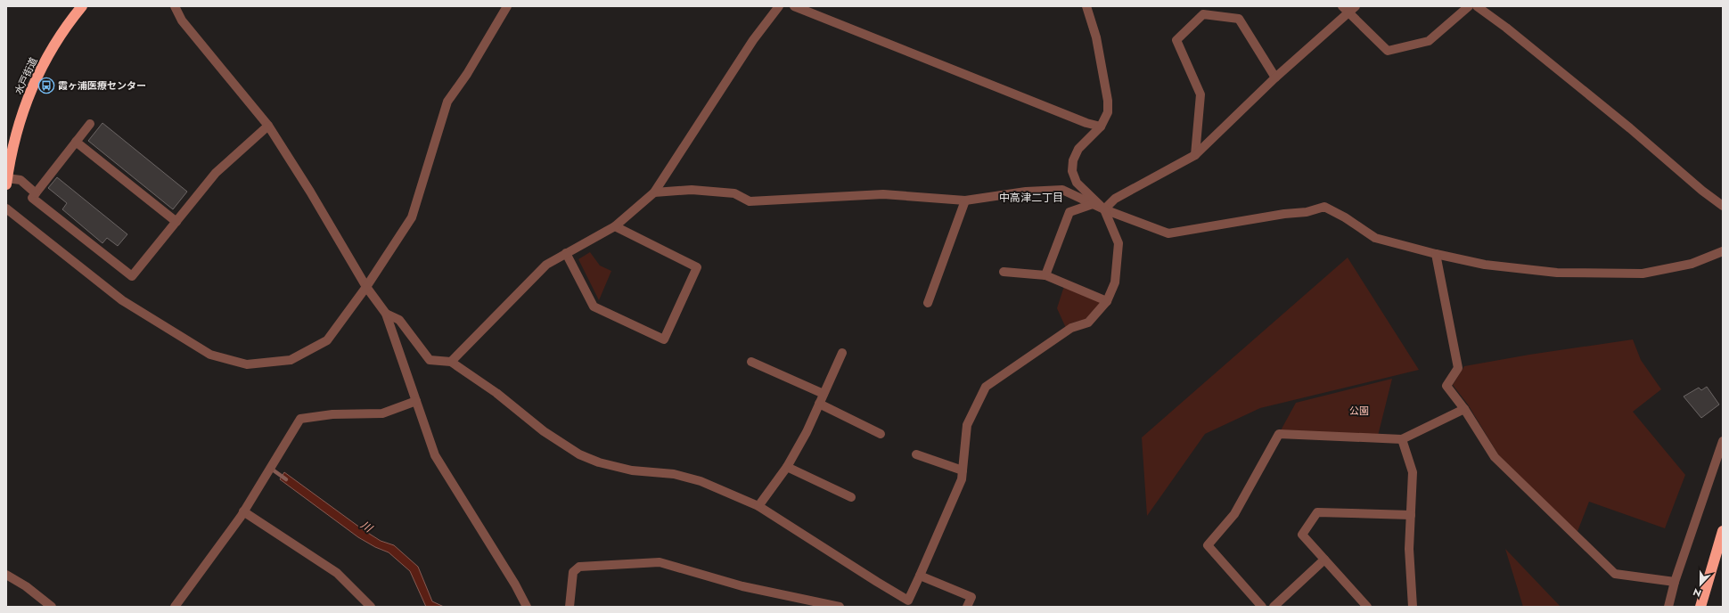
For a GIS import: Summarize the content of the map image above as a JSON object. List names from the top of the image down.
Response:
{
  "streets": {
    "highway": ["水戸街道"]
  },
  "districts": ["中高津二丁目"],
  "water": ["川"],
  "parks": ["公園"],
  "places": {
    "bus stop": ["霞ヶ浦医療センター"]
  },
  "north": "bottom"
}
